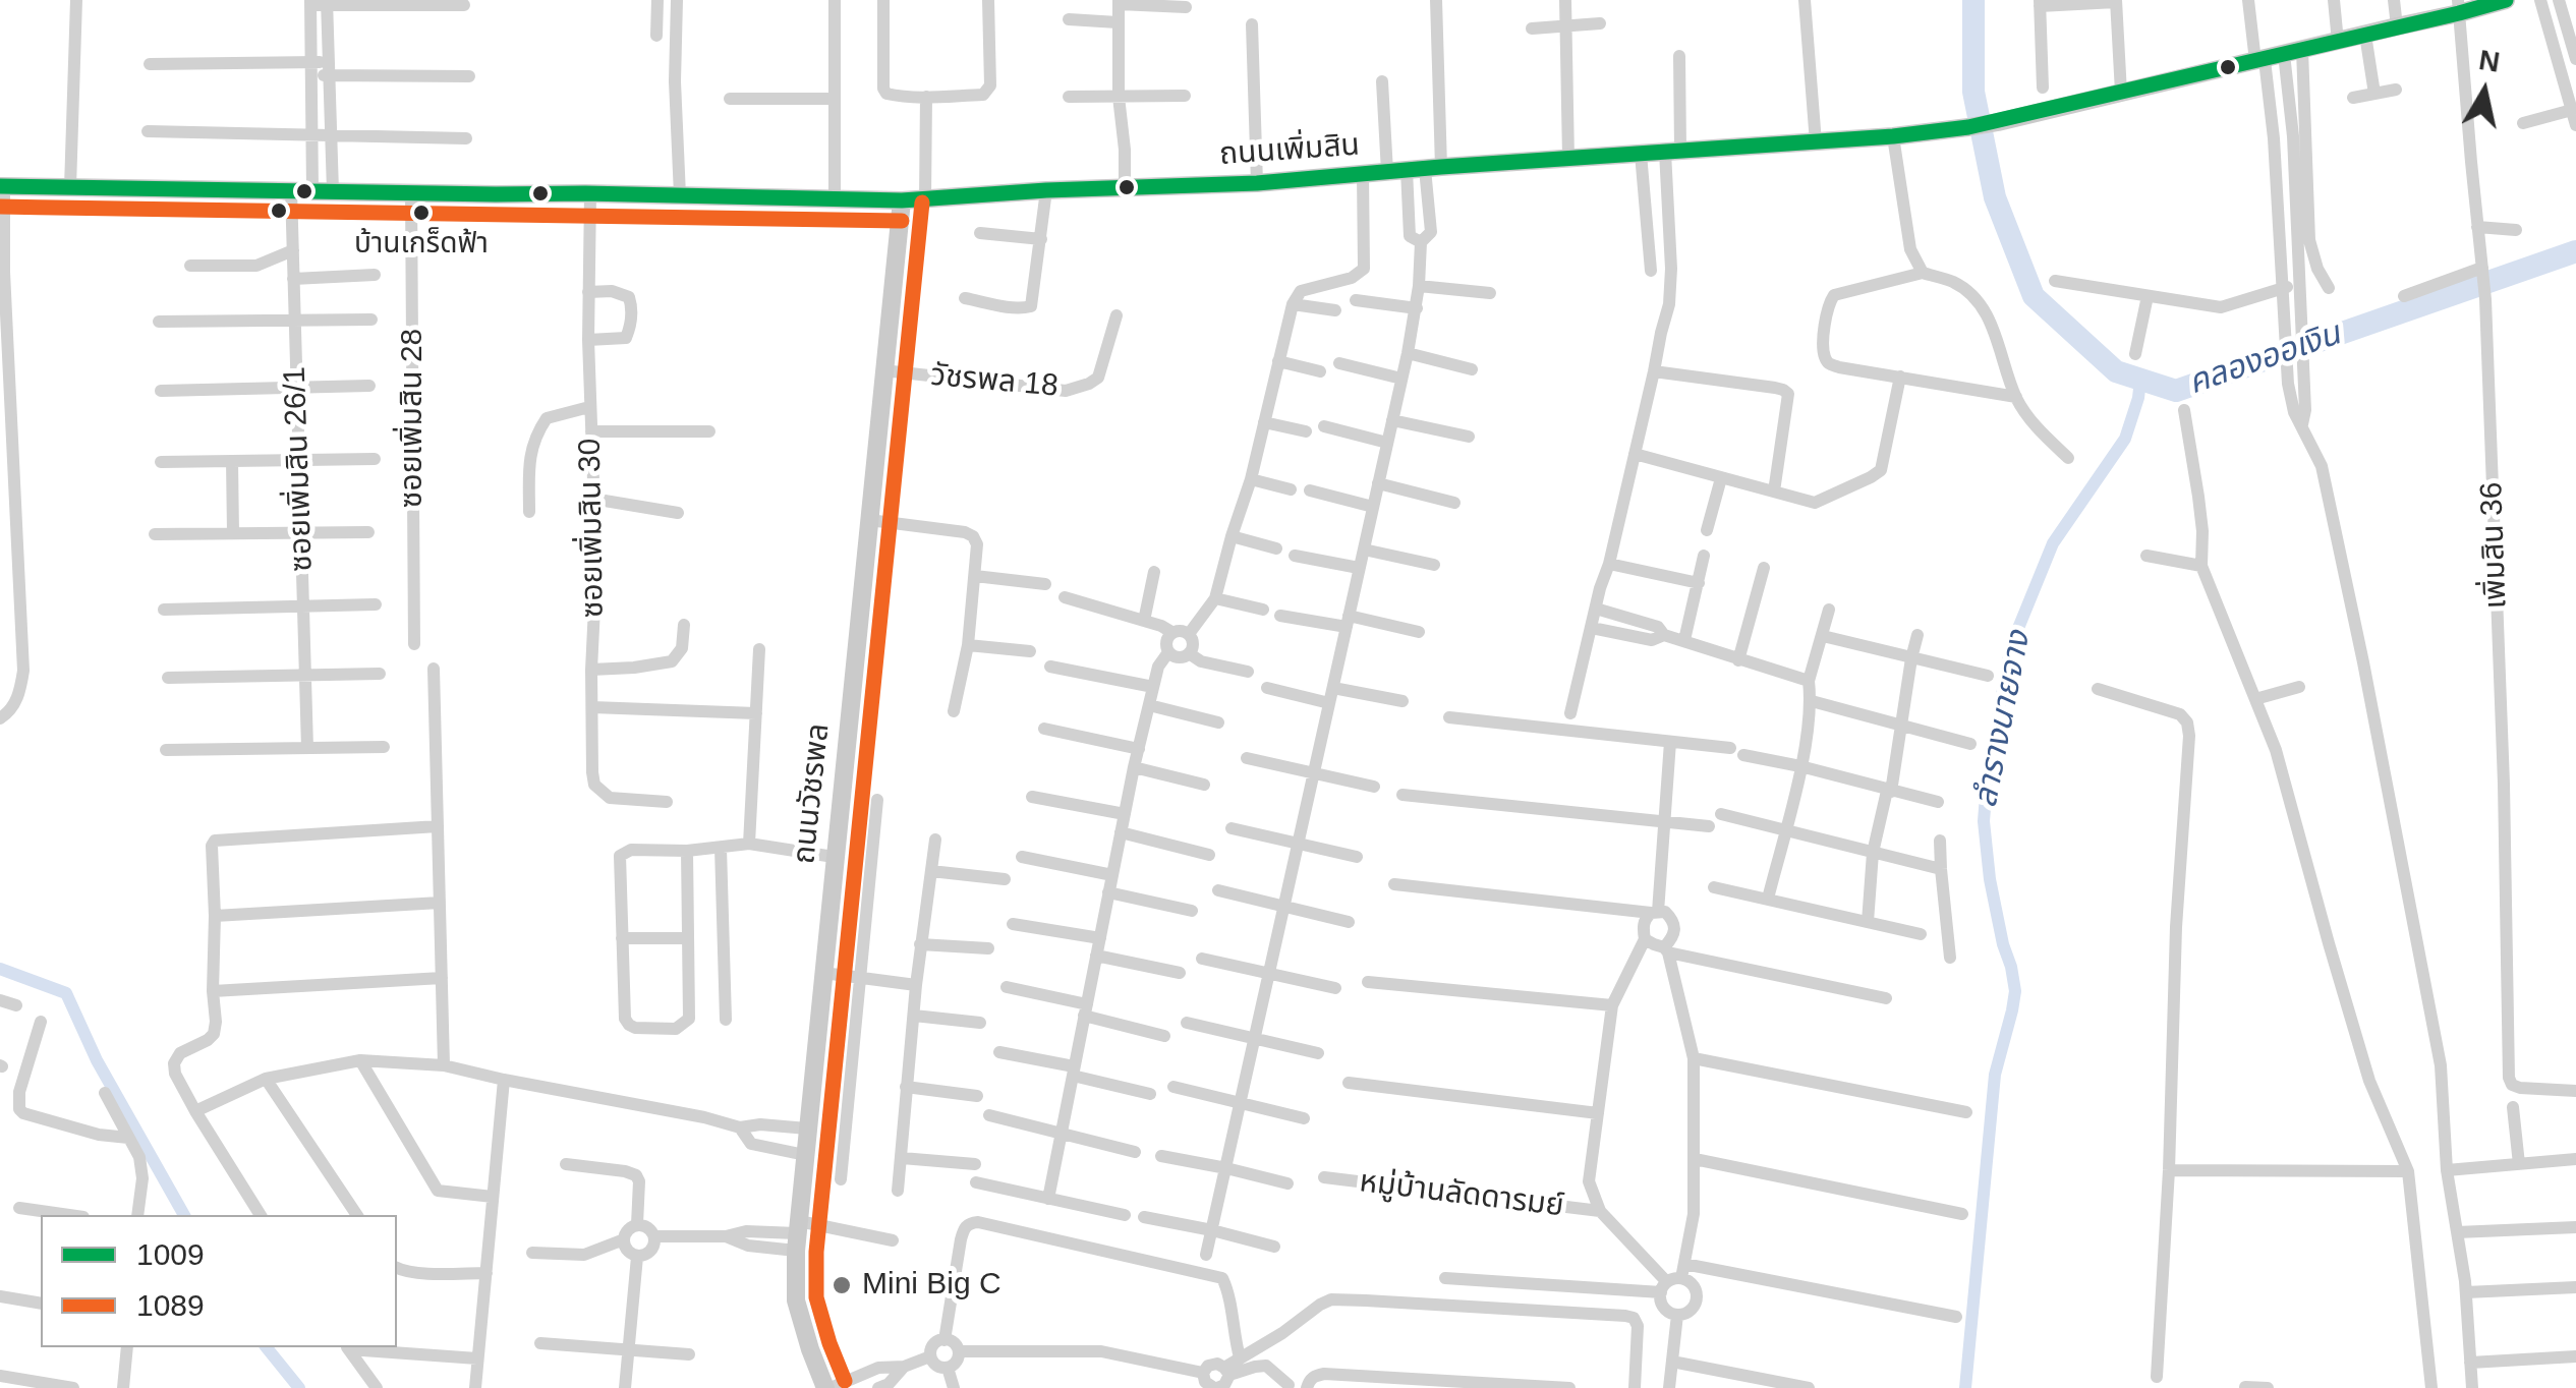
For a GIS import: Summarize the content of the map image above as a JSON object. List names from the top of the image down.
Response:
{
  "streets": {
    "street": [
      "ถนนเพิ่มสิน",
      "วัชรพล 18",
      "ซอยเพิ่มสิน 28",
      "ซอยเพิ่มสิน 26/1",
      "ซอยเพิ่มสิน 30",
      "เพิ่มสิน 36",
      "ถนนวัชรพล",
      "หมู่บ้านลัดดารมย์"
    ]
  },
  "crossings": [
    ["ถนนเพิ่มสิน", "ซอยเพิ่มสิน 28"],
    ["ถนนเพิ่มสิน", "ซอยเพิ่มสิน 26/1"],
    ["ถนนเพิ่มสิน", "ซอยเพิ่มสิน 30"],
    ["ถนนเพิ่มสิน", "เพิ่มสิน 36"],
    ["ถนนเพิ่มสิน", "ถนนวัชรพล"],
    ["วัชรพล 18", "ถนนวัชรพล"]
  ],
  "water": ["คลองออเงิน", "ลำรางนายจาง"],
  "places": ["บ้านเกร็ดฟ้า", "Mini Big C"],
  "lines": ["transit line 1009", "transit line 1089"],
  "legend": ["1009", "1089"],
  "north": "top"
}
